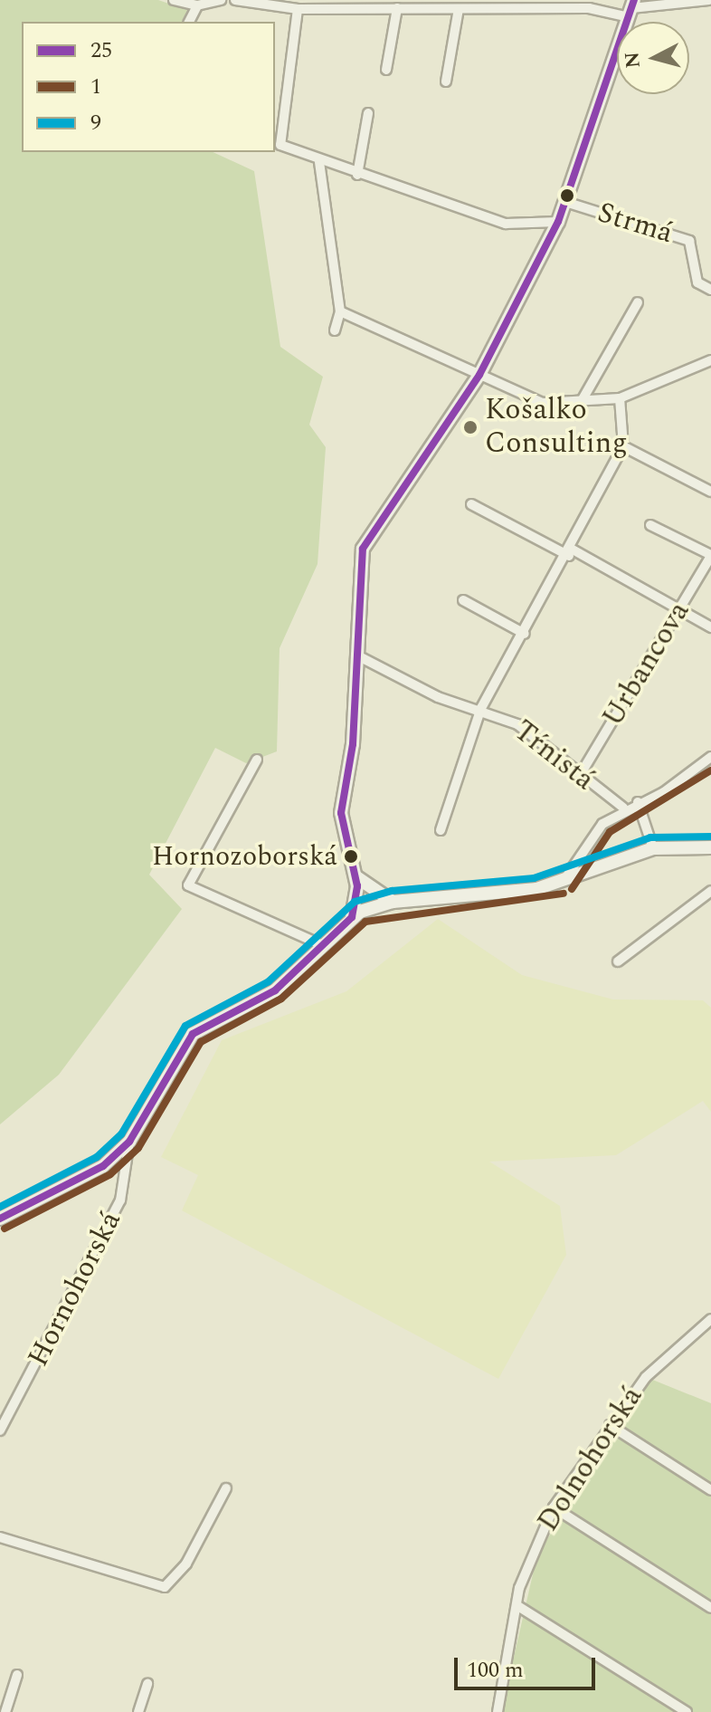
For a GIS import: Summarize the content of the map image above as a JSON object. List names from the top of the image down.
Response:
{
  "streets": {
    "street": [
      "Strmá",
      "Urbancova",
      "Tŕnistá",
      "Hornohorská",
      "Dolnohorská"
    ]
  },
  "crossings": [
    ["Urbancova", "Tŕnistá"]
  ],
  "places": ["Košalko Consulting", "Hornozoborská"],
  "lines": ["transit line 25", "transit line 1", "transit line 9"],
  "legend": ["25", "1", "9"],
  "scale_bar": "100 m",
  "north": "left"
}
